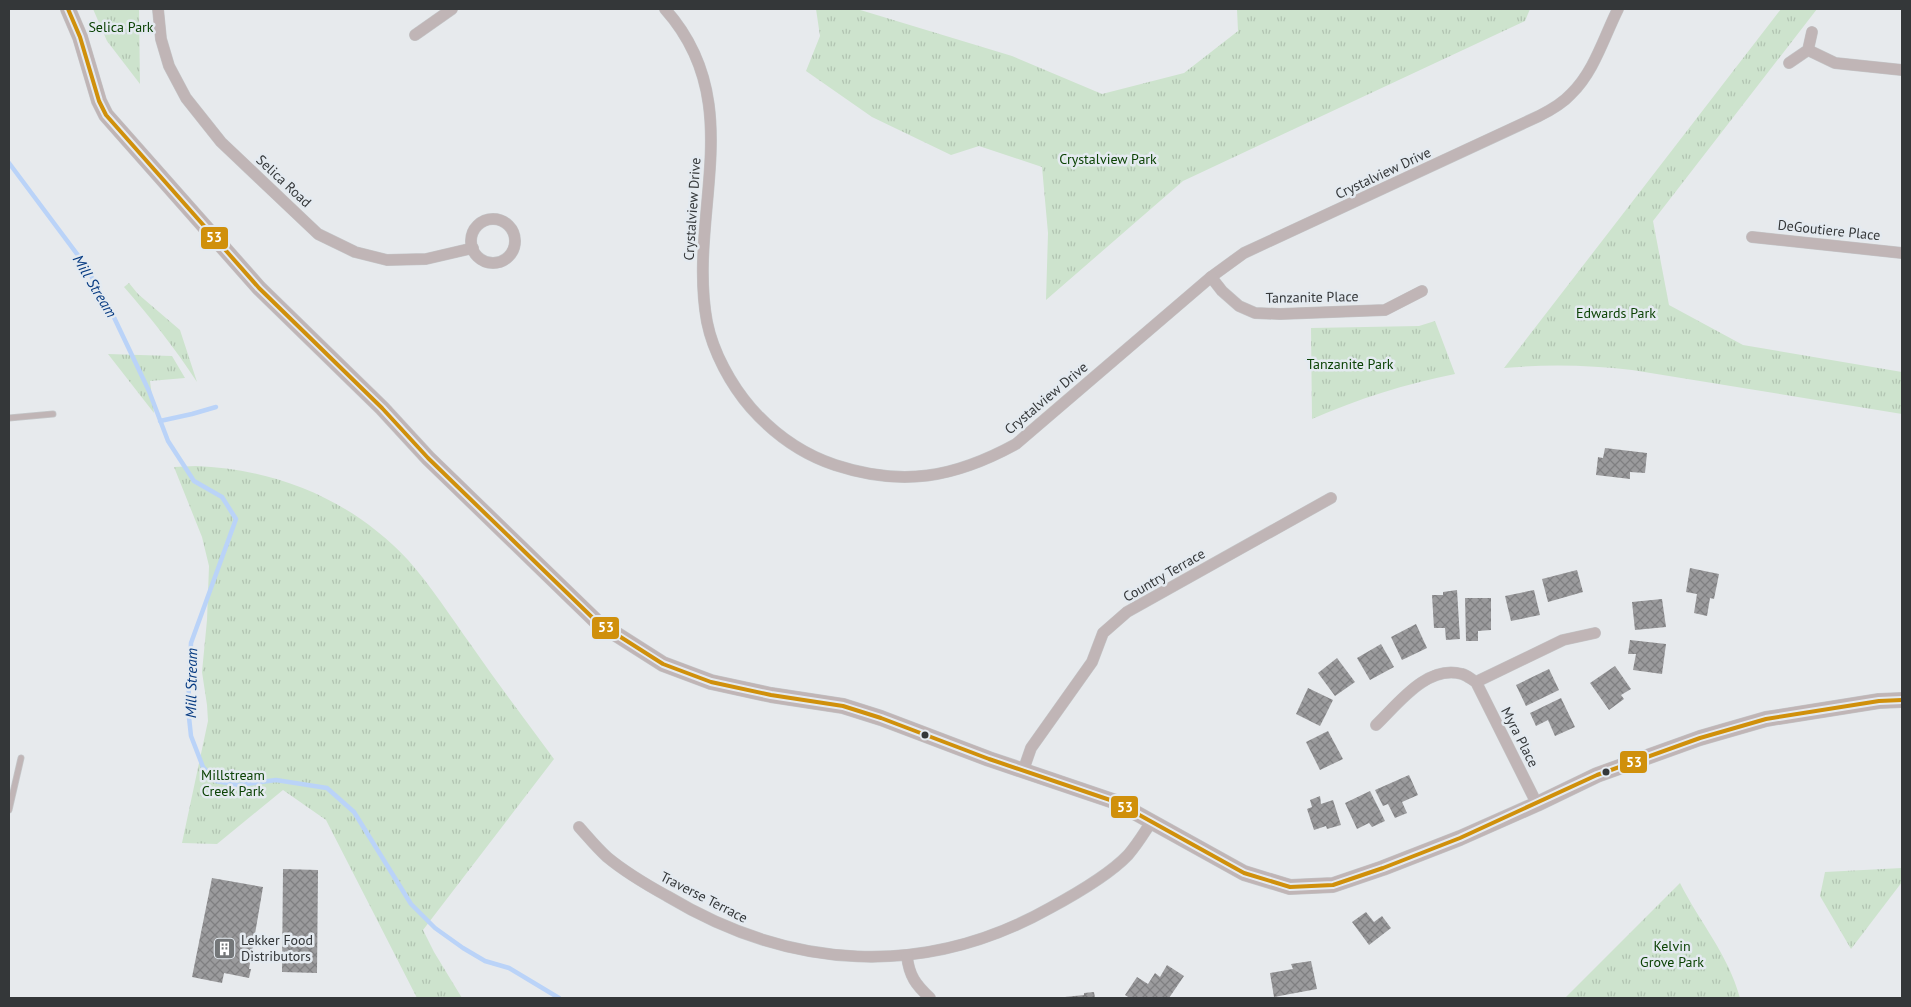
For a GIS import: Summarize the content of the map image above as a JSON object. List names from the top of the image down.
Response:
{
  "streets": {
    "street": [
      "Crystalview Drive",
      "Selica Road",
      "DeGoutiere Place",
      "Tanzanite Place",
      "Country Terrace",
      "Myra Place",
      "Traverse Terrace"
    ]
  },
  "crossings": [
    ["Crystalview Drive", "Tanzanite Place"]
  ],
  "water": ["Mill Stream"],
  "parks": [
    "Selica Park",
    "Crystalview Park",
    "Edwards Park",
    "Tanzanite Park",
    "Millstream Creek Park",
    "Kelvin Grove Park"
  ],
  "places": {
    "building": ["Lekker Food Distributors"]
  },
  "lines": ["transit line 53"]
}
